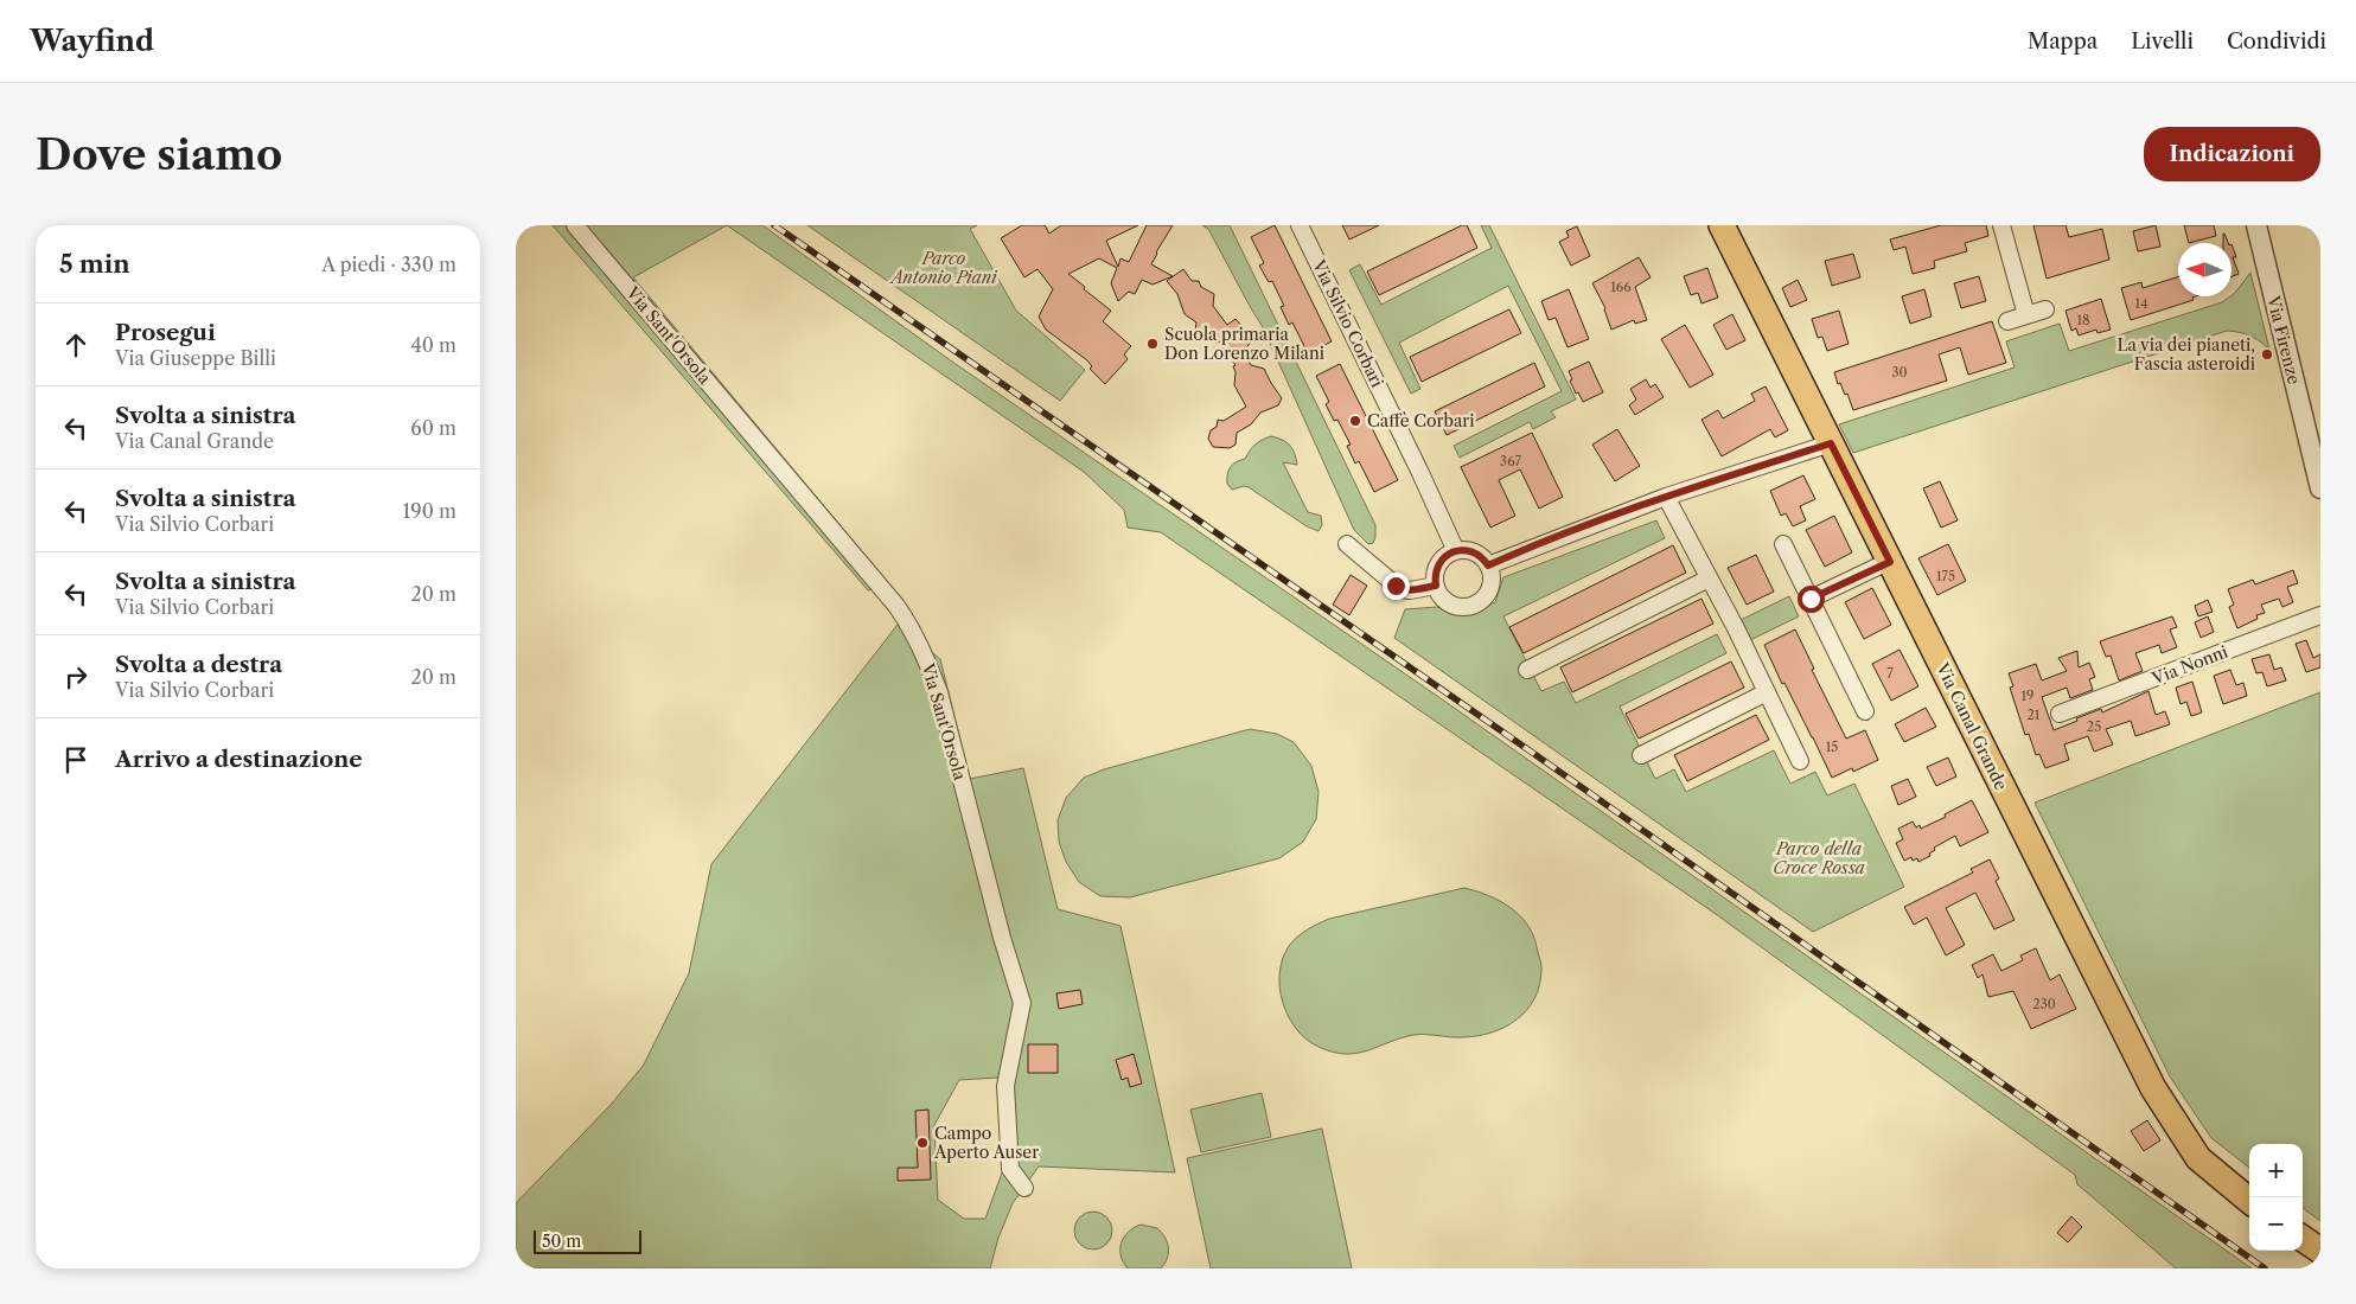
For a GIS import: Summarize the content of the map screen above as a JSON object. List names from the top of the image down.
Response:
{
  "streets": {
    "main road": ["Via Canal Grande"],
    "street": [
      "Via Silvio Corbari",
      "Via Sant'Orsola",
      "Via Firenze",
      "Via Nonni"
    ]
  },
  "parks": ["Parco Antonio Piani", "Parco della Croce Rossa"],
  "places": [
    "Scuola primaria Don Lorenzo Milani",
    "La via dei pianeti, Fascia asteroidi",
    "Caffè Corbari",
    "Campo Aperto Auser"
  ],
  "house_numbers": [
    "166",
    "14",
    "18",
    "30",
    "367",
    "175",
    "7",
    "19",
    "21",
    "25",
    "15",
    "230"
  ],
  "scale_bar": "50 m",
  "north": "left",
  "page": {
    "header": "Wayfind",
    "nav": ["Mappa", "Livelli", "Condividi"],
    "buttons": "Indicazioni",
    "title": "Dove siamo",
    "heading": ["5 min", "A piedi · 330 m"],
    "list": [
      ["Prosegui", "Via Giuseppe Billi", "40 m"],
      ["Svolta a sinistra", "Via Canal Grande", "60 m"],
      ["Svolta a sinistra", "Via Silvio Corbari", "190 m"],
      ["Svolta a sinistra", "Via Silvio Corbari", "20 m"],
      ["Svolta a destra", "Via Silvio Corbari", "20 m"],
      "Arrivo a destinazione"
    ],
    "map_buttons": ["+", "−"],
    "scale": "50 m"
  }
}
